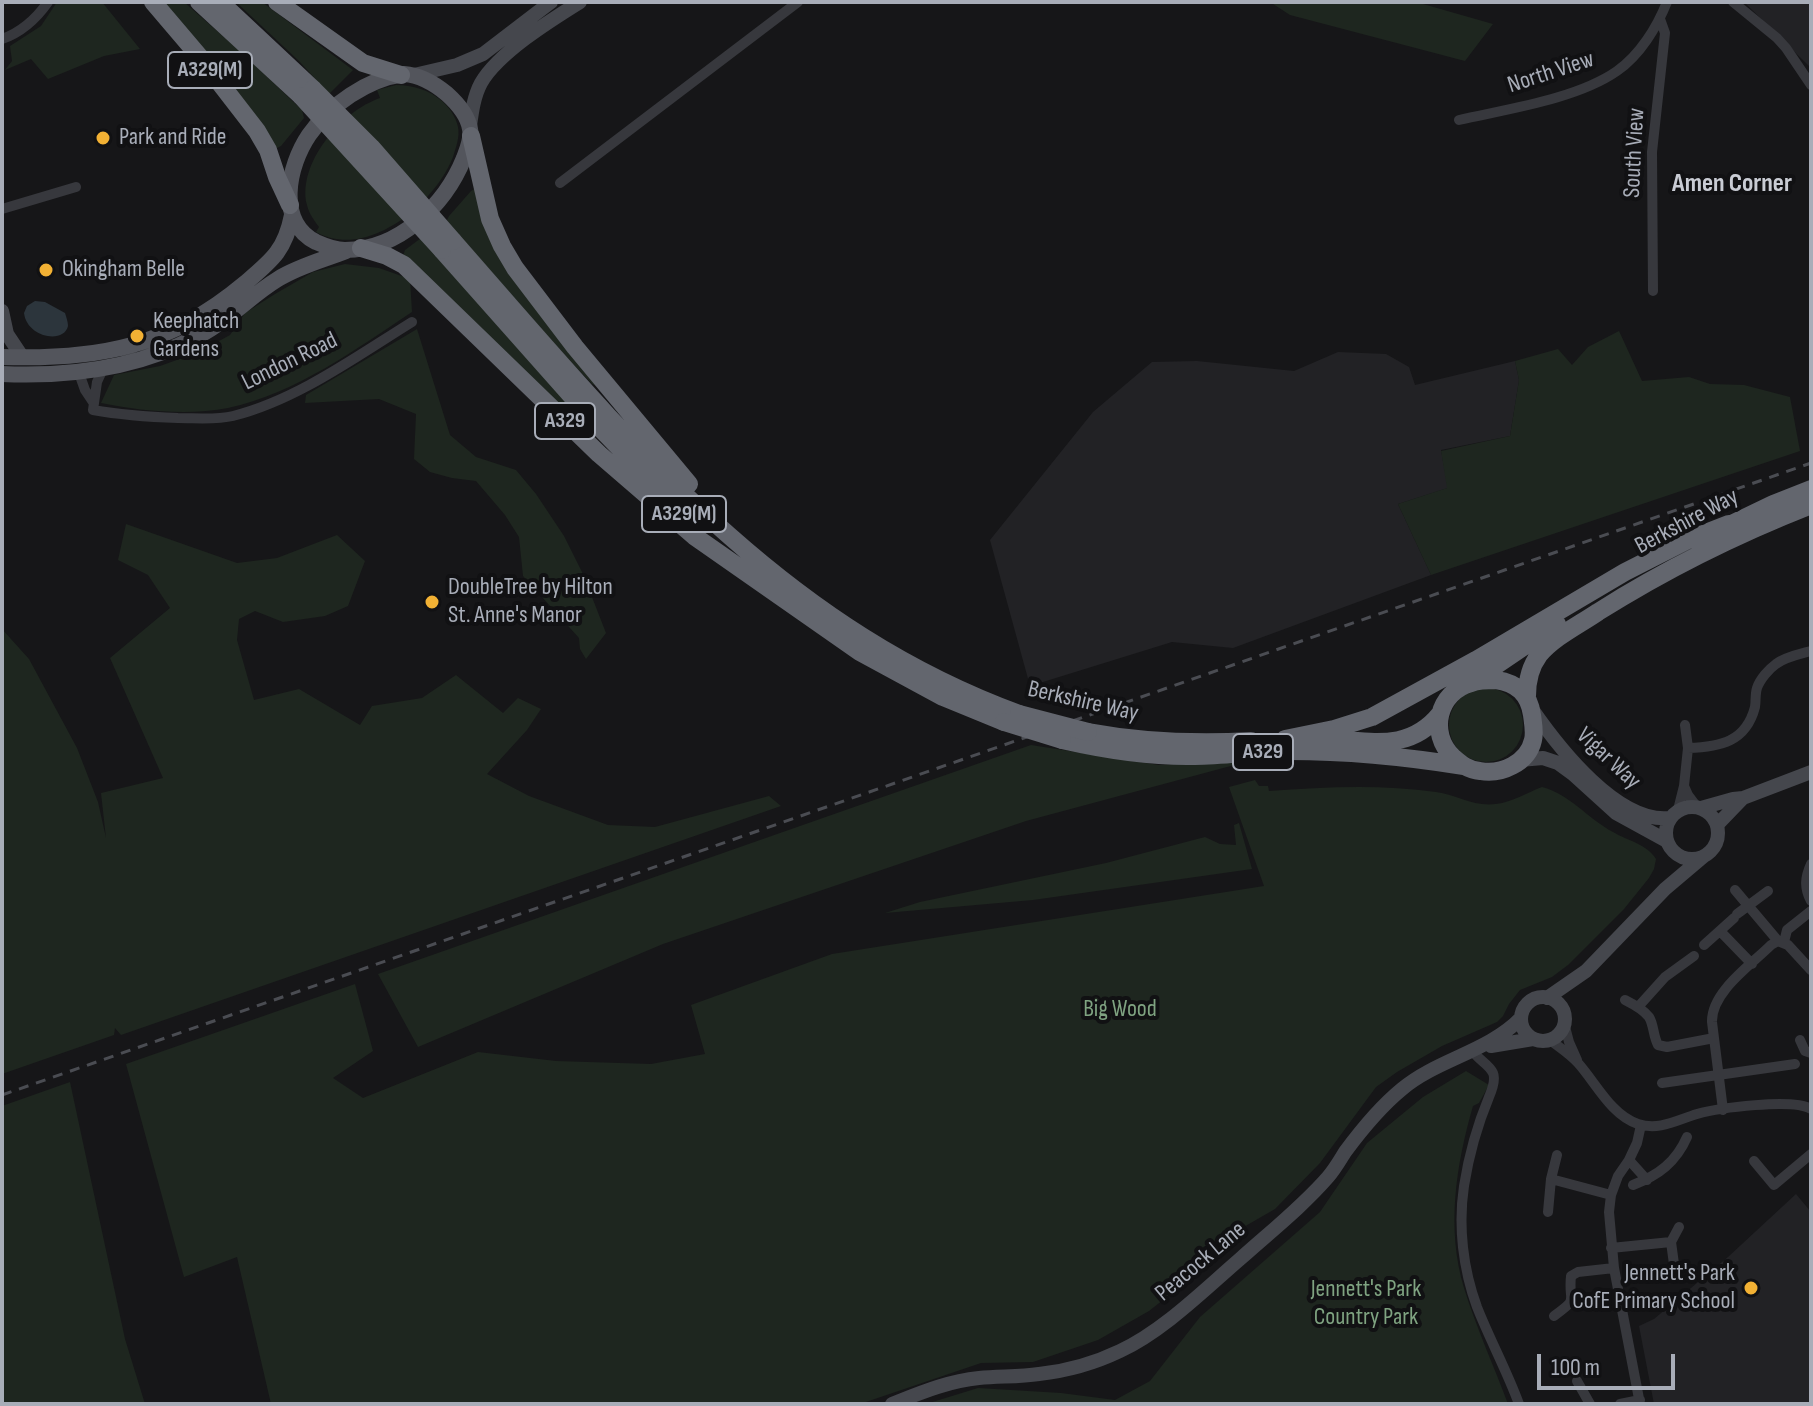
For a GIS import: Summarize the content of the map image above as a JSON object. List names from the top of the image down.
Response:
{
  "streets": {
    "highway": ["A329(M)", "A329", "Berkshire Way"],
    "street": [
      "North View",
      "South View",
      "London Road",
      "Vigar Way",
      "Peacock Lane"
    ]
  },
  "crossings": [
    ["A329(M)", "A329"],
    ["A329(M)", "Berkshire Way"],
    ["North View", "South View"],
    ["A329", "Berkshire Way"],
    ["A329", "Vigar Way"],
    ["Berkshire Way", "Vigar Way"]
  ],
  "districts": ["Amen Corner"],
  "parks": ["Big Wood", "Jennett's Park Country Park"],
  "places": [
    "Park and Ride",
    "Okingham Belle",
    "Keephatch Gardens",
    "DoubleTree by Hilton St. Anne's Manor",
    "Jennett's Park CofE Primary School"
  ],
  "scale_bar": "100 m"
}
